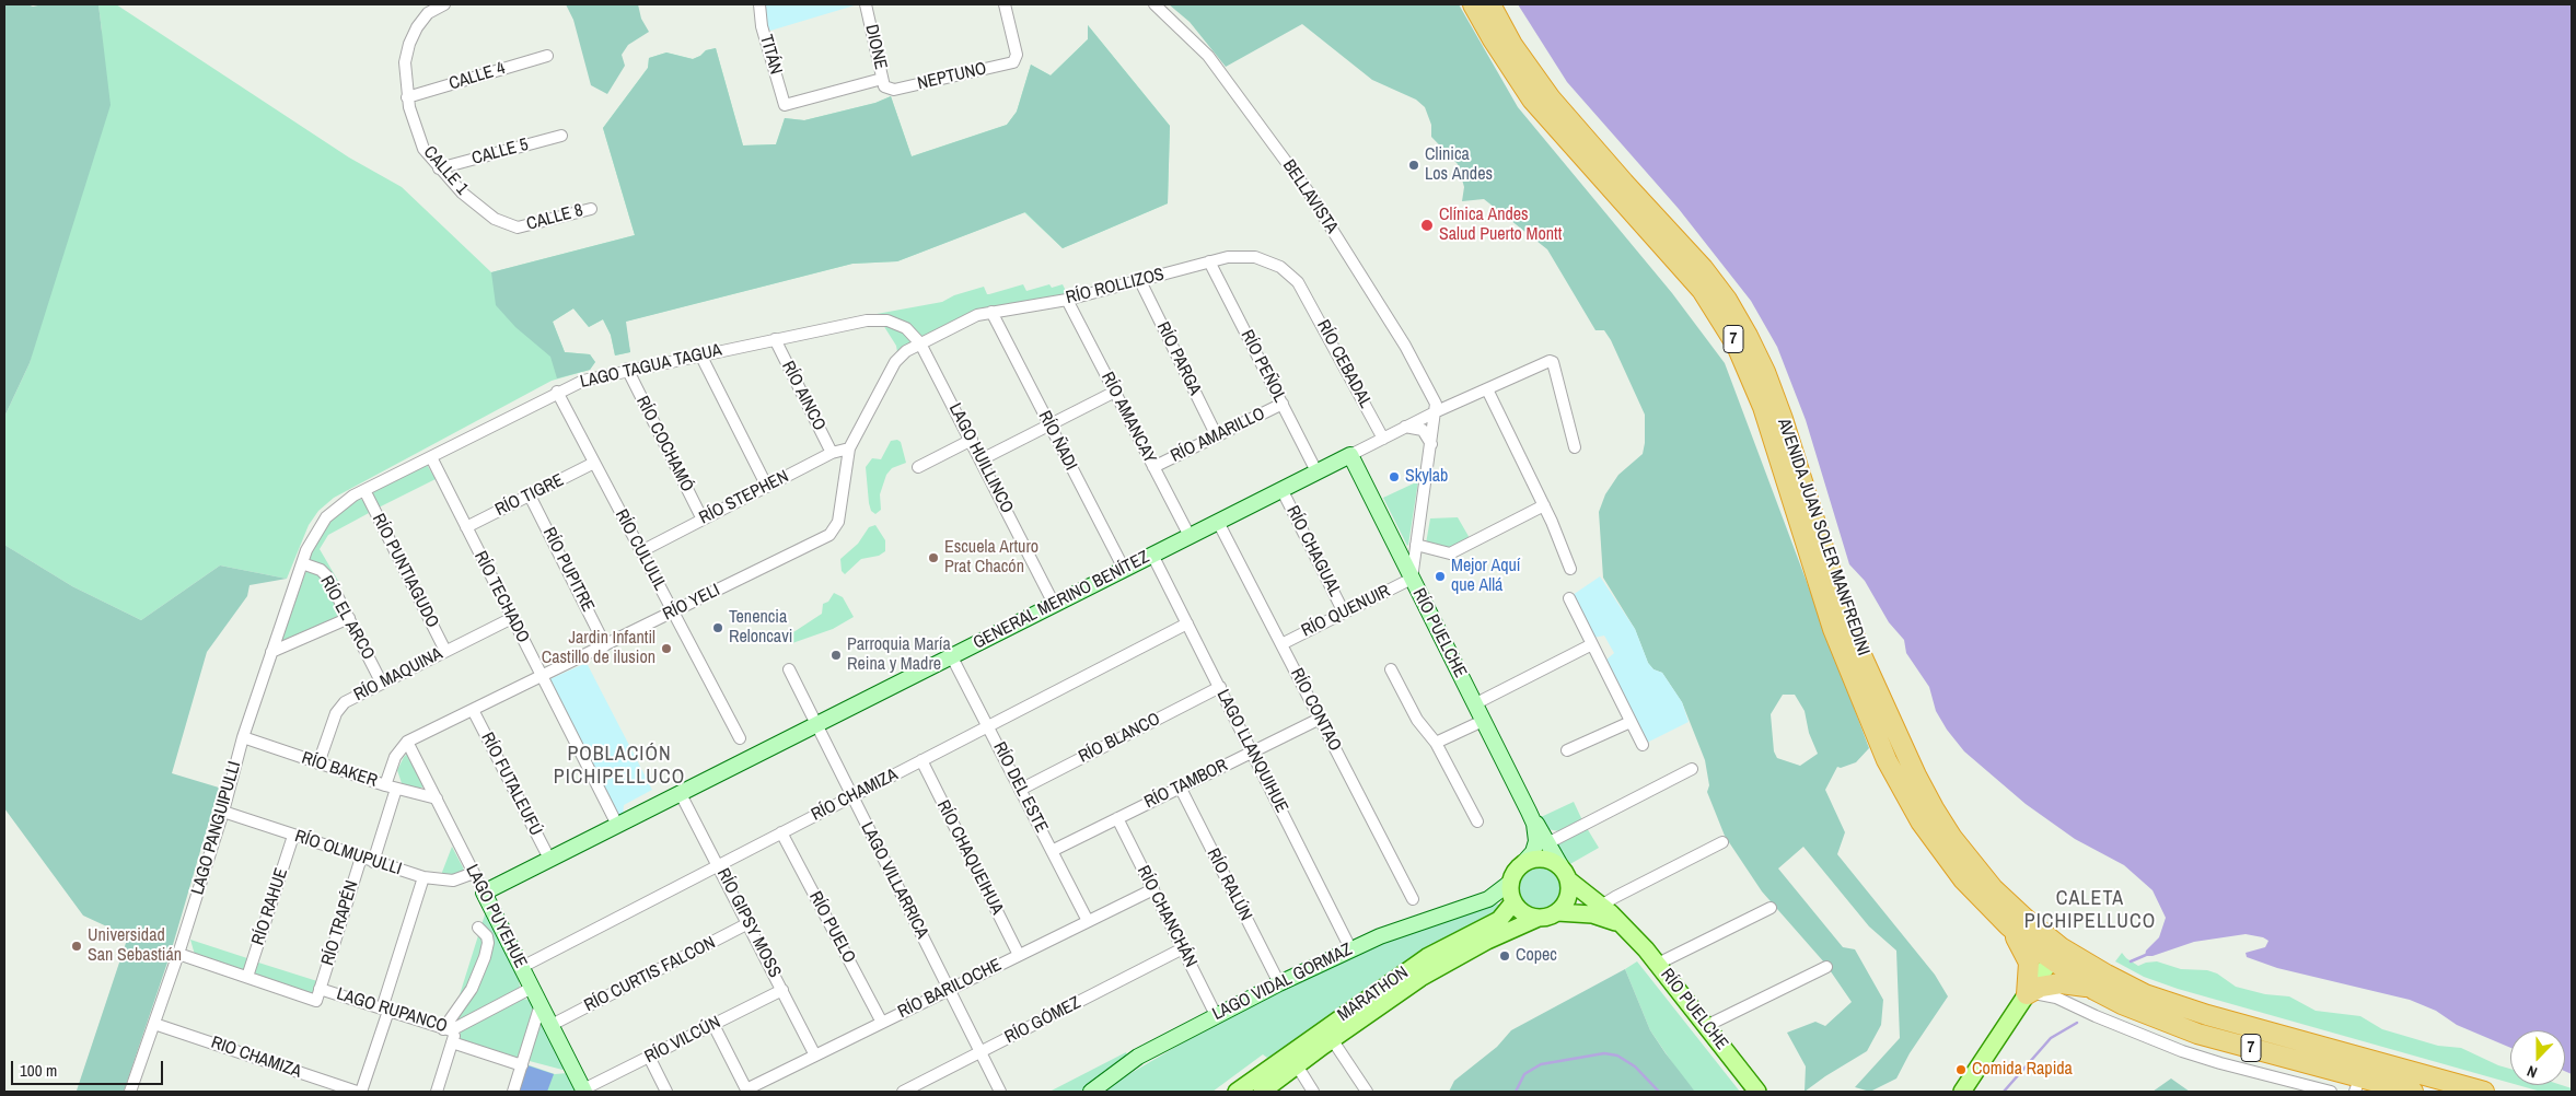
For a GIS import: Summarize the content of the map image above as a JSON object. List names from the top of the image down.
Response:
{
  "streets": {
    "highway": ["7", "AVENIDA JUAN SOLER MANFREDINI"],
    "main road": ["RÍO PUELCHE", "MARATHON"],
    "street": [
      "DIONE",
      "TITÁN",
      "CALLE 4",
      "NEPTUNO",
      "CALLE 5",
      "CALLE 1",
      "BELLAVISTA",
      "CALLE 8",
      "RÍO ROLLIZOS",
      "RÍO PARGA",
      "RÍO CEBADAL",
      "LAGO TAGUA TAGUA",
      "RÍO PEÑOL",
      "RÍO AINCO",
      "RÍO AMANCAY",
      "RÍO AMARILLO",
      "RÍO ÑADI",
      "RÍO COCHAMÓ",
      "LAGO HUILLINCO",
      "RÍO TIGRE",
      "RÍO STEPHEN",
      "RÍO CULULIL",
      "RÍO CHAGUAL",
      "RÍO PUPITRE",
      "RÍO PUNTIAGUDO",
      "RÍO TECHADO",
      "GENERAL MERINO BENÍTEZ",
      "RÍO YELI",
      "RÍO QUENUIR",
      "RÍO EL ARCO",
      "RÍO MAQUINA",
      "RÍO CONTAO",
      "RÍO BLANCO",
      "LAGO LLANQUIHUE",
      "RÍO BAKER",
      "RÍO FUTALEUFÚ",
      "RÍO TAMBOR",
      "RÍO DEL ESTE",
      "RÍO CHAMIZA",
      "LAGO PANGUIPULLI",
      "RÍO OLMUPULLI",
      "RÍO CHAQUEIHUA",
      "LAGO VILLARRICA",
      "RÍO RALÚN",
      "RÍO RAHUE",
      "LAGO PUYEHUE",
      "RÍO CHANCHÁN",
      "RÍO TRAPÉN",
      "RÍO GIPSY MOSS",
      "RÍO PUELO",
      "RÍO CURTIS FALCON",
      "LAGO VIDAL GORMAZ",
      "RÍO BARILOCHE",
      "LAGO RUPANCO",
      "RÍO GÓMEZ",
      "RÍO VILCÚN",
      "RIO CHAMIZA"
    ]
  },
  "crossings": [
    ["DIONE", "NEPTUNO"],
    ["TITÁN", "NEPTUNO"],
    ["CALLE 4", "CALLE 1"],
    ["CALLE 5", "CALLE 1"],
    ["CALLE 1", "CALLE 8"],
    ["BELLAVISTA", "GENERAL MERINO BENÍTEZ"],
    ["RÍO ROLLIZOS", "RÍO PARGA"],
    ["RÍO ROLLIZOS", "RÍO CEBADAL"],
    ["RÍO ROLLIZOS", "LAGO TAGUA TAGUA"],
    ["RÍO ROLLIZOS", "RÍO PEÑOL"],
    ["RÍO ROLLIZOS", "RÍO AMANCAY"],
    ["RÍO ROLLIZOS", "RÍO ÑADI"],
    ["RÍO ROLLIZOS", "LAGO HUILLINCO"],
    ["RÍO ROLLIZOS", "RÍO STEPHEN"],
    ["RÍO ROLLIZOS", "RÍO YELI"],
    ["RÍO PARGA", "RÍO AMARILLO"],
    ["RÍO CEBADAL", "GENERAL MERINO BENÍTEZ"],
    ["LAGO TAGUA TAGUA", "RÍO AINCO"],
    ["LAGO TAGUA TAGUA", "RÍO COCHAMÓ"],
    ["LAGO TAGUA TAGUA", "LAGO HUILLINCO"],
    ["LAGO TAGUA TAGUA", "RÍO CULULIL"],
    ["LAGO TAGUA TAGUA", "RÍO PUNTIAGUDO"],
    ["LAGO TAGUA TAGUA", "RÍO TECHADO"],
    ["LAGO TAGUA TAGUA", "RÍO EL ARCO"],
    ["LAGO TAGUA TAGUA", "LAGO PANGUIPULLI"],
    ["RÍO PEÑOL", "RÍO AMARILLO"],
    ["RÍO PEÑOL", "GENERAL MERINO BENÍTEZ"],
    ["RÍO AINCO", "RÍO STEPHEN"],
    ["RÍO AMANCAY", "RÍO AMARILLO"],
    ["RÍO AMANCAY", "GENERAL MERINO BENÍTEZ"],
    ["RÍO ÑADI", "GENERAL MERINO BENÍTEZ"],
    ["RÍO COCHAMÓ", "RÍO STEPHEN"],
    ["LAGO HUILLINCO", "GENERAL MERINO BENÍTEZ"],
    ["RÍO TIGRE", "RÍO CULULIL"],
    ["RÍO TIGRE", "RÍO PUPITRE"],
    ["RÍO TIGRE", "RÍO TECHADO"],
    ["RÍO STEPHEN", "RÍO CULULIL"],
    ["RÍO CULULIL", "RÍO YELI"],
    ["RÍO CHAGUAL", "GENERAL MERINO BENÍTEZ"],
    ["RÍO CHAGUAL", "RÍO QUENUIR"],
    ["RÍO PUPITRE", "RÍO YELI"],
    ["RÍO PUNTIAGUDO", "RÍO MAQUINA"],
    ["RÍO TECHADO", "GENERAL MERINO BENÍTEZ"],
    ["RÍO TECHADO", "RÍO YELI"],
    ["RÍO TECHADO", "RÍO MAQUINA"],
    ["GENERAL MERINO BENÍTEZ", "RÍO PUELCHE"],
    ["GENERAL MERINO BENÍTEZ", "RÍO CONTAO"],
    ["GENERAL MERINO BENÍTEZ", "LAGO LLANQUIHUE"],
    ["GENERAL MERINO BENÍTEZ", "RÍO FUTALEUFÚ"],
    ["GENERAL MERINO BENÍTEZ", "RÍO DEL ESTE"],
    ["GENERAL MERINO BENÍTEZ", "LAGO VILLARRICA"],
    ["GENERAL MERINO BENÍTEZ", "LAGO PUYEHUE"],
    ["GENERAL MERINO BENÍTEZ", "RÍO GIPSY MOSS"],
    ["RÍO YELI", "RÍO FUTALEUFÚ"],
    ["RÍO YELI", "LAGO PUYEHUE"],
    ["RÍO QUENUIR", "RÍO PUELCHE"],
    ["RÍO QUENUIR", "RÍO CONTAO"],
    ["RÍO EL ARCO", "RÍO MAQUINA"],
    ["RÍO EL ARCO", "LAGO PANGUIPULLI"],
    ["RÍO PUELCHE", "LAGO VIDAL GORMAZ"],
    ["RÍO PUELCHE", "MARATHON"],
    ["RÍO MAQUINA", "RÍO BAKER"],
    ["RÍO CONTAO", "RÍO TAMBOR"],
    ["RÍO BLANCO", "LAGO LLANQUIHUE"],
    ["RÍO BLANCO", "RÍO DEL ESTE"],
    ["LAGO LLANQUIHUE", "RÍO TAMBOR"],
    ["LAGO LLANQUIHUE", "RÍO CHAMIZA"],
    ["LAGO LLANQUIHUE", "LAGO VIDAL GORMAZ"],
    ["RÍO BAKER", "LAGO PANGUIPULLI"],
    ["RÍO BAKER", "LAGO PUYEHUE"],
    ["RÍO BAKER", "RÍO TRAPÉN"],
    ["RÍO TAMBOR", "RÍO DEL ESTE"],
    ["RÍO TAMBOR", "RÍO RALÚN"],
    ["RÍO TAMBOR", "RÍO CHANCHÁN"],
    ["RÍO DEL ESTE", "RÍO CHAMIZA"],
    ["RÍO DEL ESTE", "RÍO BARILOCHE"],
    ["RÍO CHAMIZA", "RÍO CHAQUEIHUA"],
    ["RÍO CHAMIZA", "LAGO VILLARRICA"],
    ["RÍO CHAMIZA", "LAGO PUYEHUE"],
    ["RÍO CHAMIZA", "RÍO GIPSY MOSS"],
    ["RÍO CHAMIZA", "RÍO PUELO"],
    ["LAGO PANGUIPULLI", "RÍO OLMUPULLI"],
    ["LAGO PANGUIPULLI", "LAGO RUPANCO"],
    ["LAGO PANGUIPULLI", "RIO CHAMIZA"],
    ["RÍO OLMUPULLI", "RÍO RAHUE"],
    ["RÍO OLMUPULLI", "LAGO PUYEHUE"],
    ["RÍO OLMUPULLI", "RÍO TRAPÉN"],
    ["RÍO CHAQUEIHUA", "RÍO BARILOCHE"],
    ["LAGO VILLARRICA", "RÍO BARILOCHE"],
    ["LAGO VILLARRICA", "RÍO GÓMEZ"],
    ["RÍO RALÚN", "LAGO VIDAL GORMAZ"],
    ["RÍO RAHUE", "LAGO RUPANCO"],
    ["LAGO PUYEHUE", "RÍO CURTIS FALCON"],
    ["LAGO PUYEHUE", "RÍO VILCÚN"],
    ["RÍO CHANCHÁN", "LAGO VIDAL GORMAZ"],
    ["RÍO CHANCHÁN", "RÍO BARILOCHE"],
    ["RÍO CHANCHÁN", "RÍO GÓMEZ"],
    ["RÍO TRAPÉN", "LAGO RUPANCO"],
    ["RÍO GIPSY MOSS", "RÍO CURTIS FALCON"],
    ["RÍO GIPSY MOSS", "RÍO BARILOCHE"],
    ["RÍO GIPSY MOSS", "RÍO VILCÚN"],
    ["RÍO PUELO", "RÍO BARILOCHE"],
    ["LAGO VIDAL GORMAZ", "MARATHON"]
  ],
  "districts": ["POBLACIÓN PICHIPELLUCO", "CALETA PICHIPELLUCO"],
  "places": [
    "Clinica Los Andes",
    "Clínica Andes Salud Puerto Montt",
    "Skylab",
    "Escuela Arturo Prat Chacón",
    "Mejor Aquí que Allá",
    "Tenencia Reloncavi",
    "Jardin Infantil Castillo de ilusion",
    "Parroquia María Reina y Madre",
    "Universidad San Sebastián",
    "Copec",
    "Comida Rapida"
  ],
  "scale_bar": "100 m",
  "north": "bottom"
}
